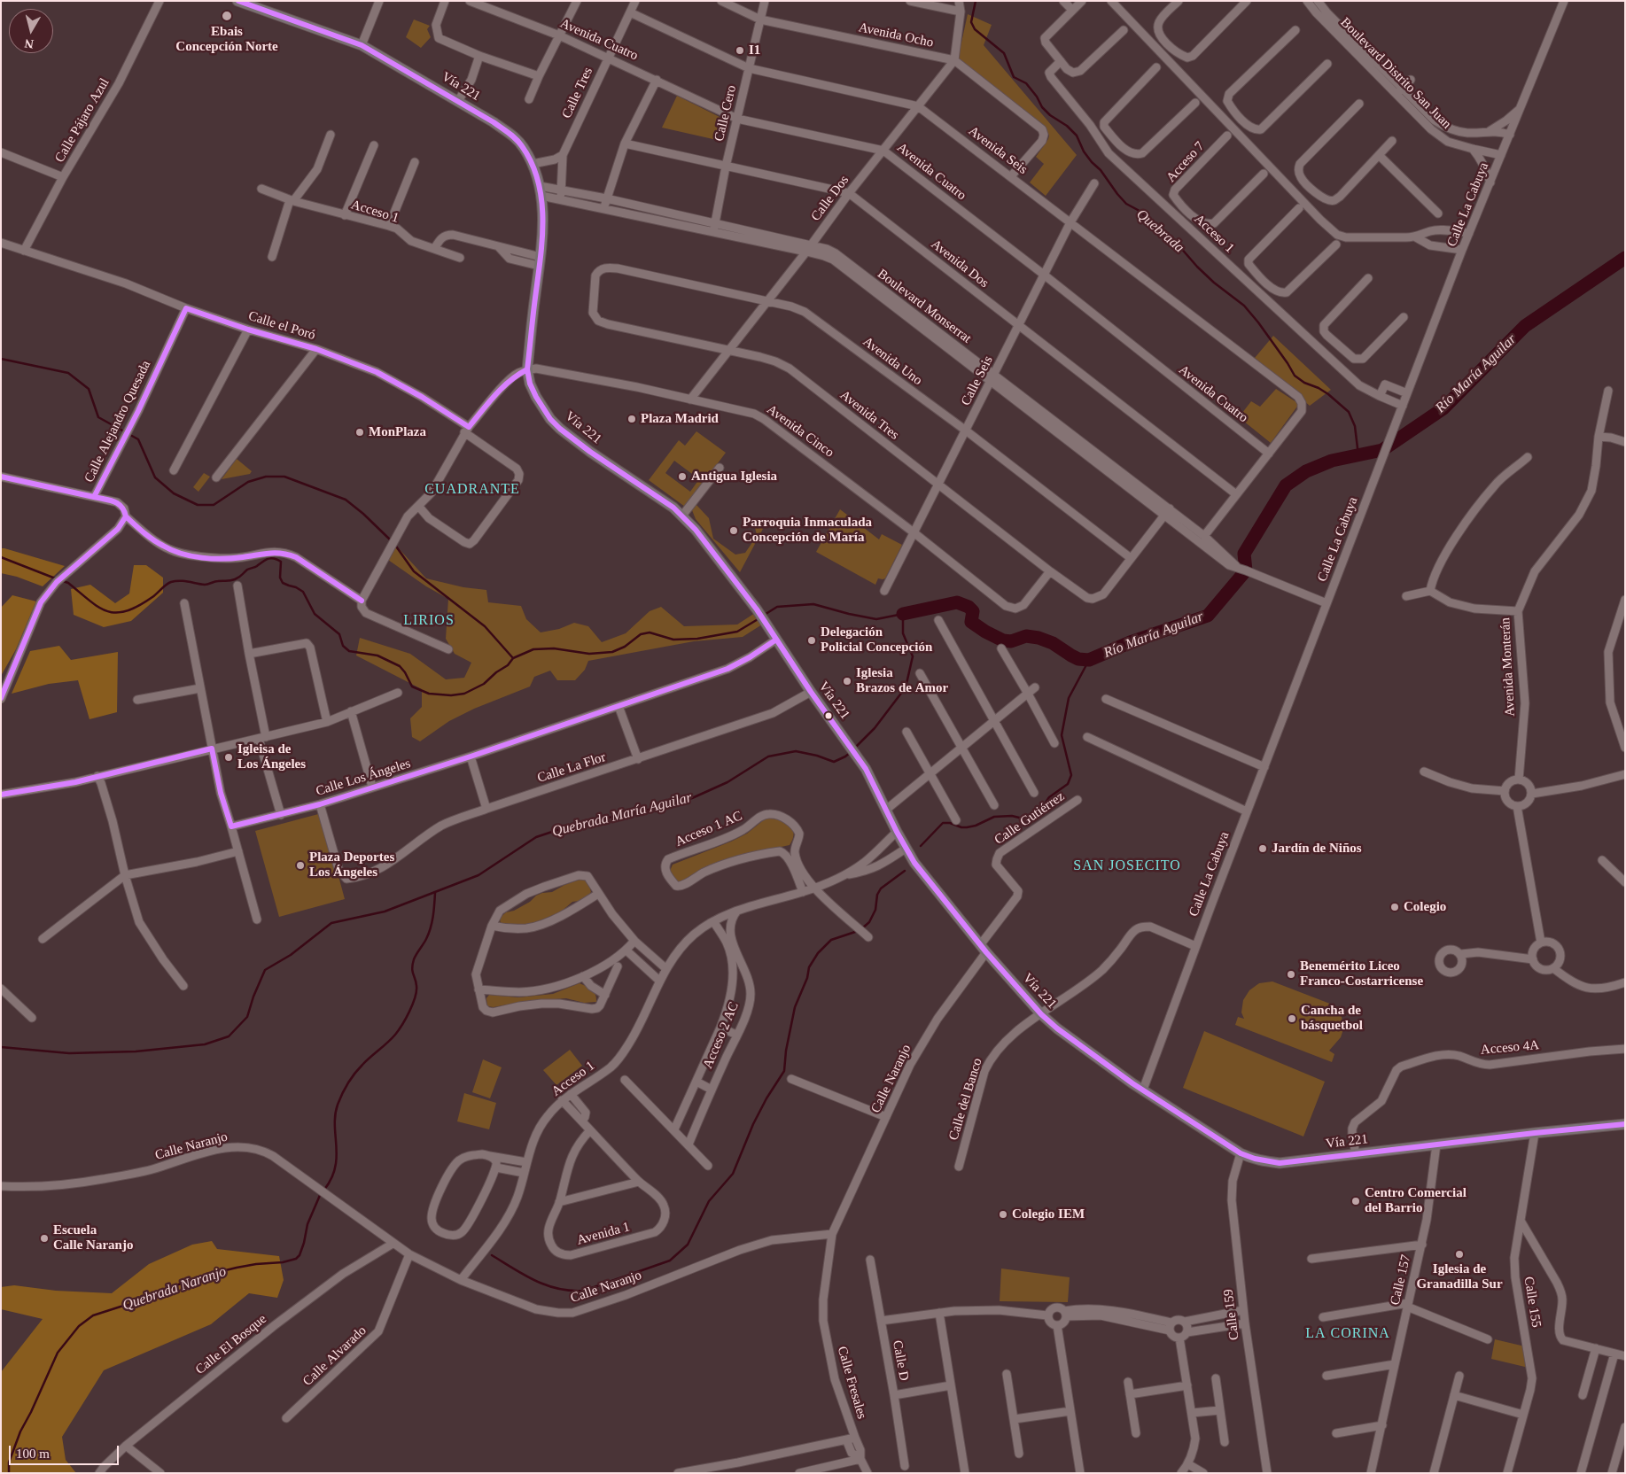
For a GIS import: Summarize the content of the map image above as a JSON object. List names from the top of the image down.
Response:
{
  "streets": {
    "main road": ["Vía 221"],
    "street": [
      "Avenida Ocho",
      "Avenida Cuatro",
      "Boulevard Distrito San Juan",
      "Calle Tres",
      "Calle Cero",
      "Calle Pájaro Azul",
      "Avenida Seis",
      "Acceso 7",
      "Calle Dos",
      "Calle La Cabuya",
      "Acceso 1",
      "Avenida Dos",
      "Boulevard Monserrat",
      "Calle el Poró",
      "Avenida Uno",
      "Calle Seis",
      "Avenida Tres",
      "Calle Alejandro Quesada",
      "Avenida Cinco",
      "Avenida Monterán",
      "Calle La Flor",
      "Calle Los Ángeles",
      "Calle Gutiérrez",
      "Acceso 1 AC",
      "Acceso 2 AC",
      "Acceso 4A",
      "Calle Naranjo",
      "Calle del Banco",
      "Avenida 1",
      "Calle 157",
      "Calle 155",
      "Calle 159",
      "Calle El Bosque",
      "Calle Alvarado",
      "Calle D",
      "Calle Fresales"
    ]
  },
  "crossings": [
    ["Avenida Ocho", "Calle Cero"],
    ["Avenida Ocho", "Avenida Seis"],
    ["Avenida Ocho", "Calle Dos"],
    ["Avenida Cuatro", "Calle Tres"],
    ["Avenida Cuatro", "Calle Cero"],
    ["Avenida Cuatro", "Avenida Seis"],
    ["Avenida Cuatro", "Calle Dos"],
    ["Avenida Cuatro", "Calle Seis"],
    ["Boulevard Distrito San Juan", "Calle La Cabuya"],
    ["Vía 221", "Calle La Cabuya"],
    ["Vía 221", "Acceso 1"],
    ["Vía 221", "Boulevard Monserrat"],
    ["Vía 221", "Avenida Cinco"],
    ["Vía 221", "Calle La Flor"],
    ["Vía 221", "Calle Los Ángeles"],
    ["Vía 221", "Calle Gutiérrez"],
    ["Vía 221", "Acceso 4A"],
    ["Vía 221", "Calle Naranjo"],
    ["Vía 221", "Calle del Banco"],
    ["Vía 221", "Calle 157"],
    ["Vía 221", "Calle 155"],
    ["Vía 221", "Calle 159"],
    ["Calle Tres", "Avenida Seis"],
    ["Calle Tres", "Boulevard Monserrat"],
    ["Calle Cero", "Avenida Seis"],
    ["Calle Cero", "Avenida Dos"],
    ["Calle Cero", "Boulevard Monserrat"],
    ["Calle Pájaro Azul", "Calle el Poró"],
    ["Avenida Seis", "Calle Dos"],
    ["Avenida Seis", "Calle Seis"],
    ["Calle Dos", "Avenida Dos"],
    ["Calle Dos", "Boulevard Monserrat"],
    ["Calle Dos", "Avenida Uno"],
    ["Calle Dos", "Avenida Tres"],
    ["Calle Dos", "Avenida Cinco"],
    ["Calle La Cabuya", "Acceso 1"],
    ["Calle La Cabuya", "Boulevard Monserrat"],
    ["Calle La Cabuya", "Calle del Banco"],
    ["Acceso 1", "Acceso 1 AC"],
    ["Acceso 1", "Acceso 2 AC"],
    ["Acceso 1", "Calle Naranjo"],
    ["Acceso 1", "Avenida 1"],
    ["Avenida Dos", "Calle Seis"],
    ["Boulevard Monserrat", "Calle Seis"],
    ["Calle el Poró", "Calle Alejandro Quesada"],
    ["Avenida Uno", "Calle Seis"],
    ["Avenida Uno", "Avenida Tres"],
    ["Calle Seis", "Avenida Tres"],
    ["Calle Seis", "Avenida Cinco"],
    ["Avenida Tres", "Avenida Cinco"],
    ["Calle La Flor", "Calle Los Ángeles"],
    ["Calle Gutiérrez", "Calle Naranjo"],
    ["Calle Naranjo", "Calle El Bosque"],
    ["Calle Naranjo", "Calle Alvarado"],
    ["Calle Naranjo", "Calle Fresales"]
  ],
  "districts": [
    "CUADRANTE",
    "LIRIOS",
    "SAN JOSECITO",
    "LA CORINA"
  ],
  "water": [
    "Quebrada",
    "Río María Aguilar",
    "Quebrada María Aguilar",
    "Quebrada Naranjo"
  ],
  "places": [
    "Ebais Concepción Norte",
    "I1",
    "Plaza Madrid",
    "MonPlaza",
    "Antigua Iglesia",
    "Parroquia Inmaculada Concepción de María",
    "Delegación Policial Concepción",
    "Iglesia Brazos de Amor",
    "Igleisa de Los Ángeles",
    "Jardín de Niños",
    "Plaza Deportes Los Ángeles",
    "Colegio",
    "Benemérito Liceo Franco-Costarricense",
    "Cancha de básquetbol",
    "Centro Comercial del Barrio",
    "Colegio IEM",
    "Escuela Calle Naranjo",
    "Iglesia de Granadilla Sur"
  ],
  "scale_bar": "100 m",
  "north": "bottom"
}
